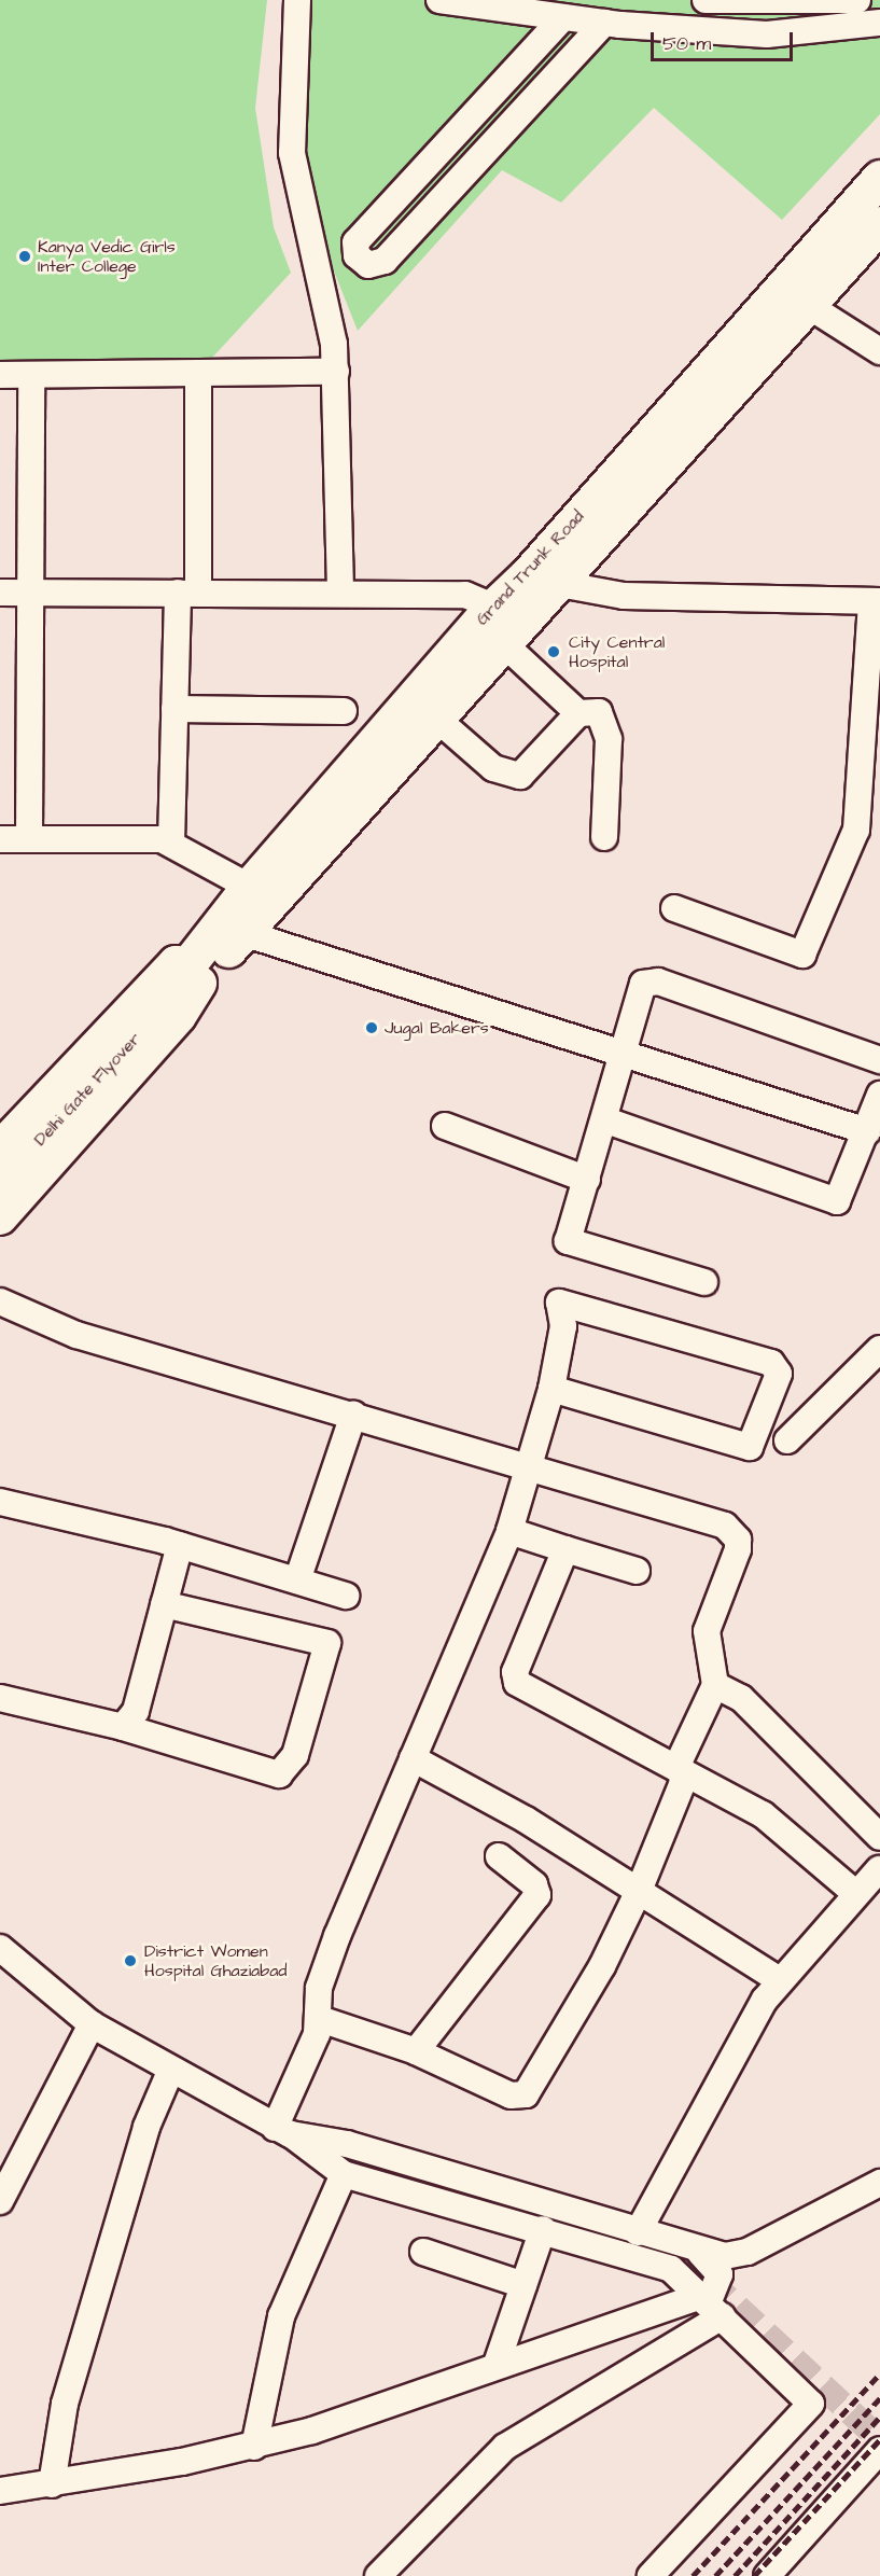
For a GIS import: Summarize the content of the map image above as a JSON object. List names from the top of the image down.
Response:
{
  "streets": {
    "highway": ["Grand Trunk Road", "Delhi Gate Flyover"]
  },
  "crossings": [
    ["Grand Trunk Road", "Delhi Gate Flyover"]
  ],
  "places": [
    "Kanya Vedic Girls Inter College",
    "City Central Hospital",
    "Jugal Bakers",
    "District Women Hospital Ghaziabad"
  ],
  "scale_bar": "50 m"
}
